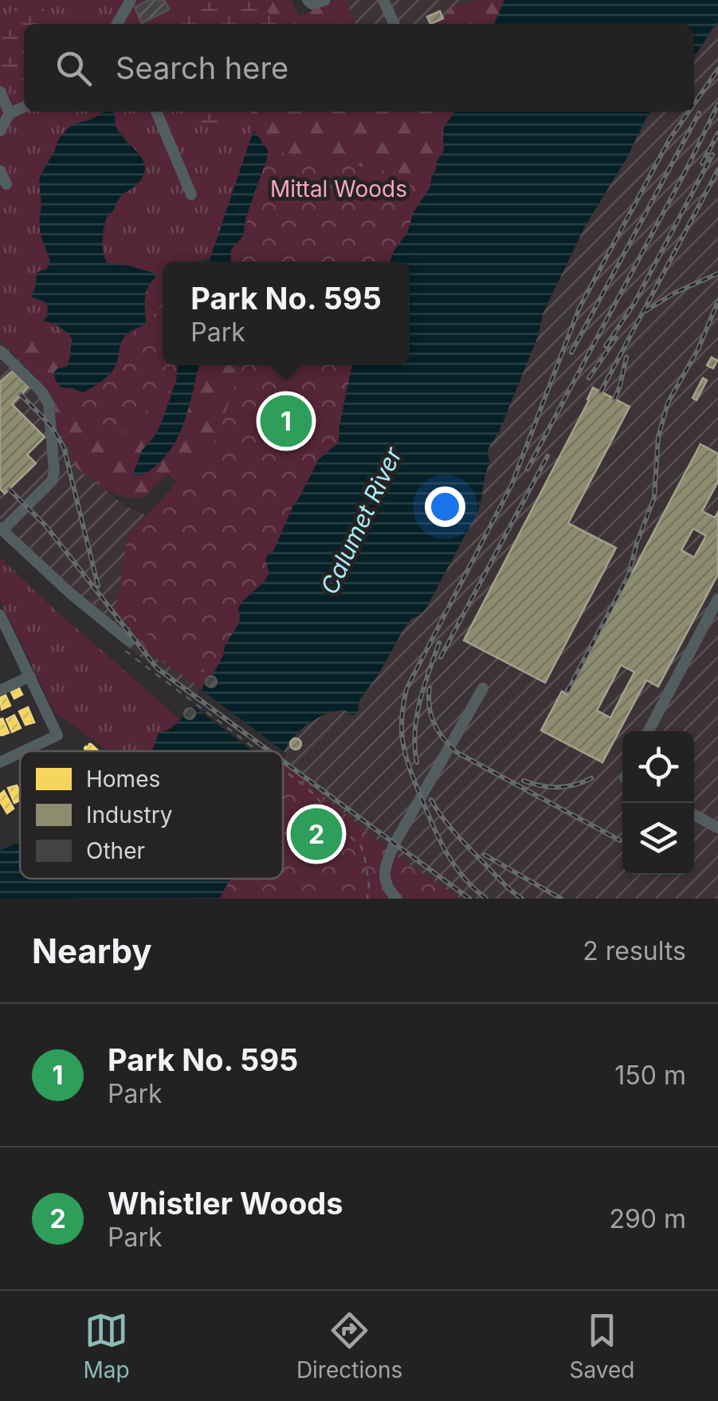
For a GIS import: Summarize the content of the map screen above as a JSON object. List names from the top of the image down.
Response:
{
  "water": ["Calumet River"],
  "parks": ["Mittal Woods"],
  "legend": ["Homes", "Industry", "Other"],
  "page": {
    "search": "Search here",
    "popup": ["Park No. 595", "Park"],
    "pins": ["1", "2"],
    "heading": ["Nearby", "2 results"],
    "list": [
      {
        "mark": "1",
        "name": "Park No. 595",
        "note": "Park",
        "value": "150 m"
      },
      {
        "mark": "2",
        "name": "Whistler Woods",
        "note": "Park",
        "value": "290 m"
      }
    ],
    "nav": ["Map", "Directions", "Saved"]
  }
}
